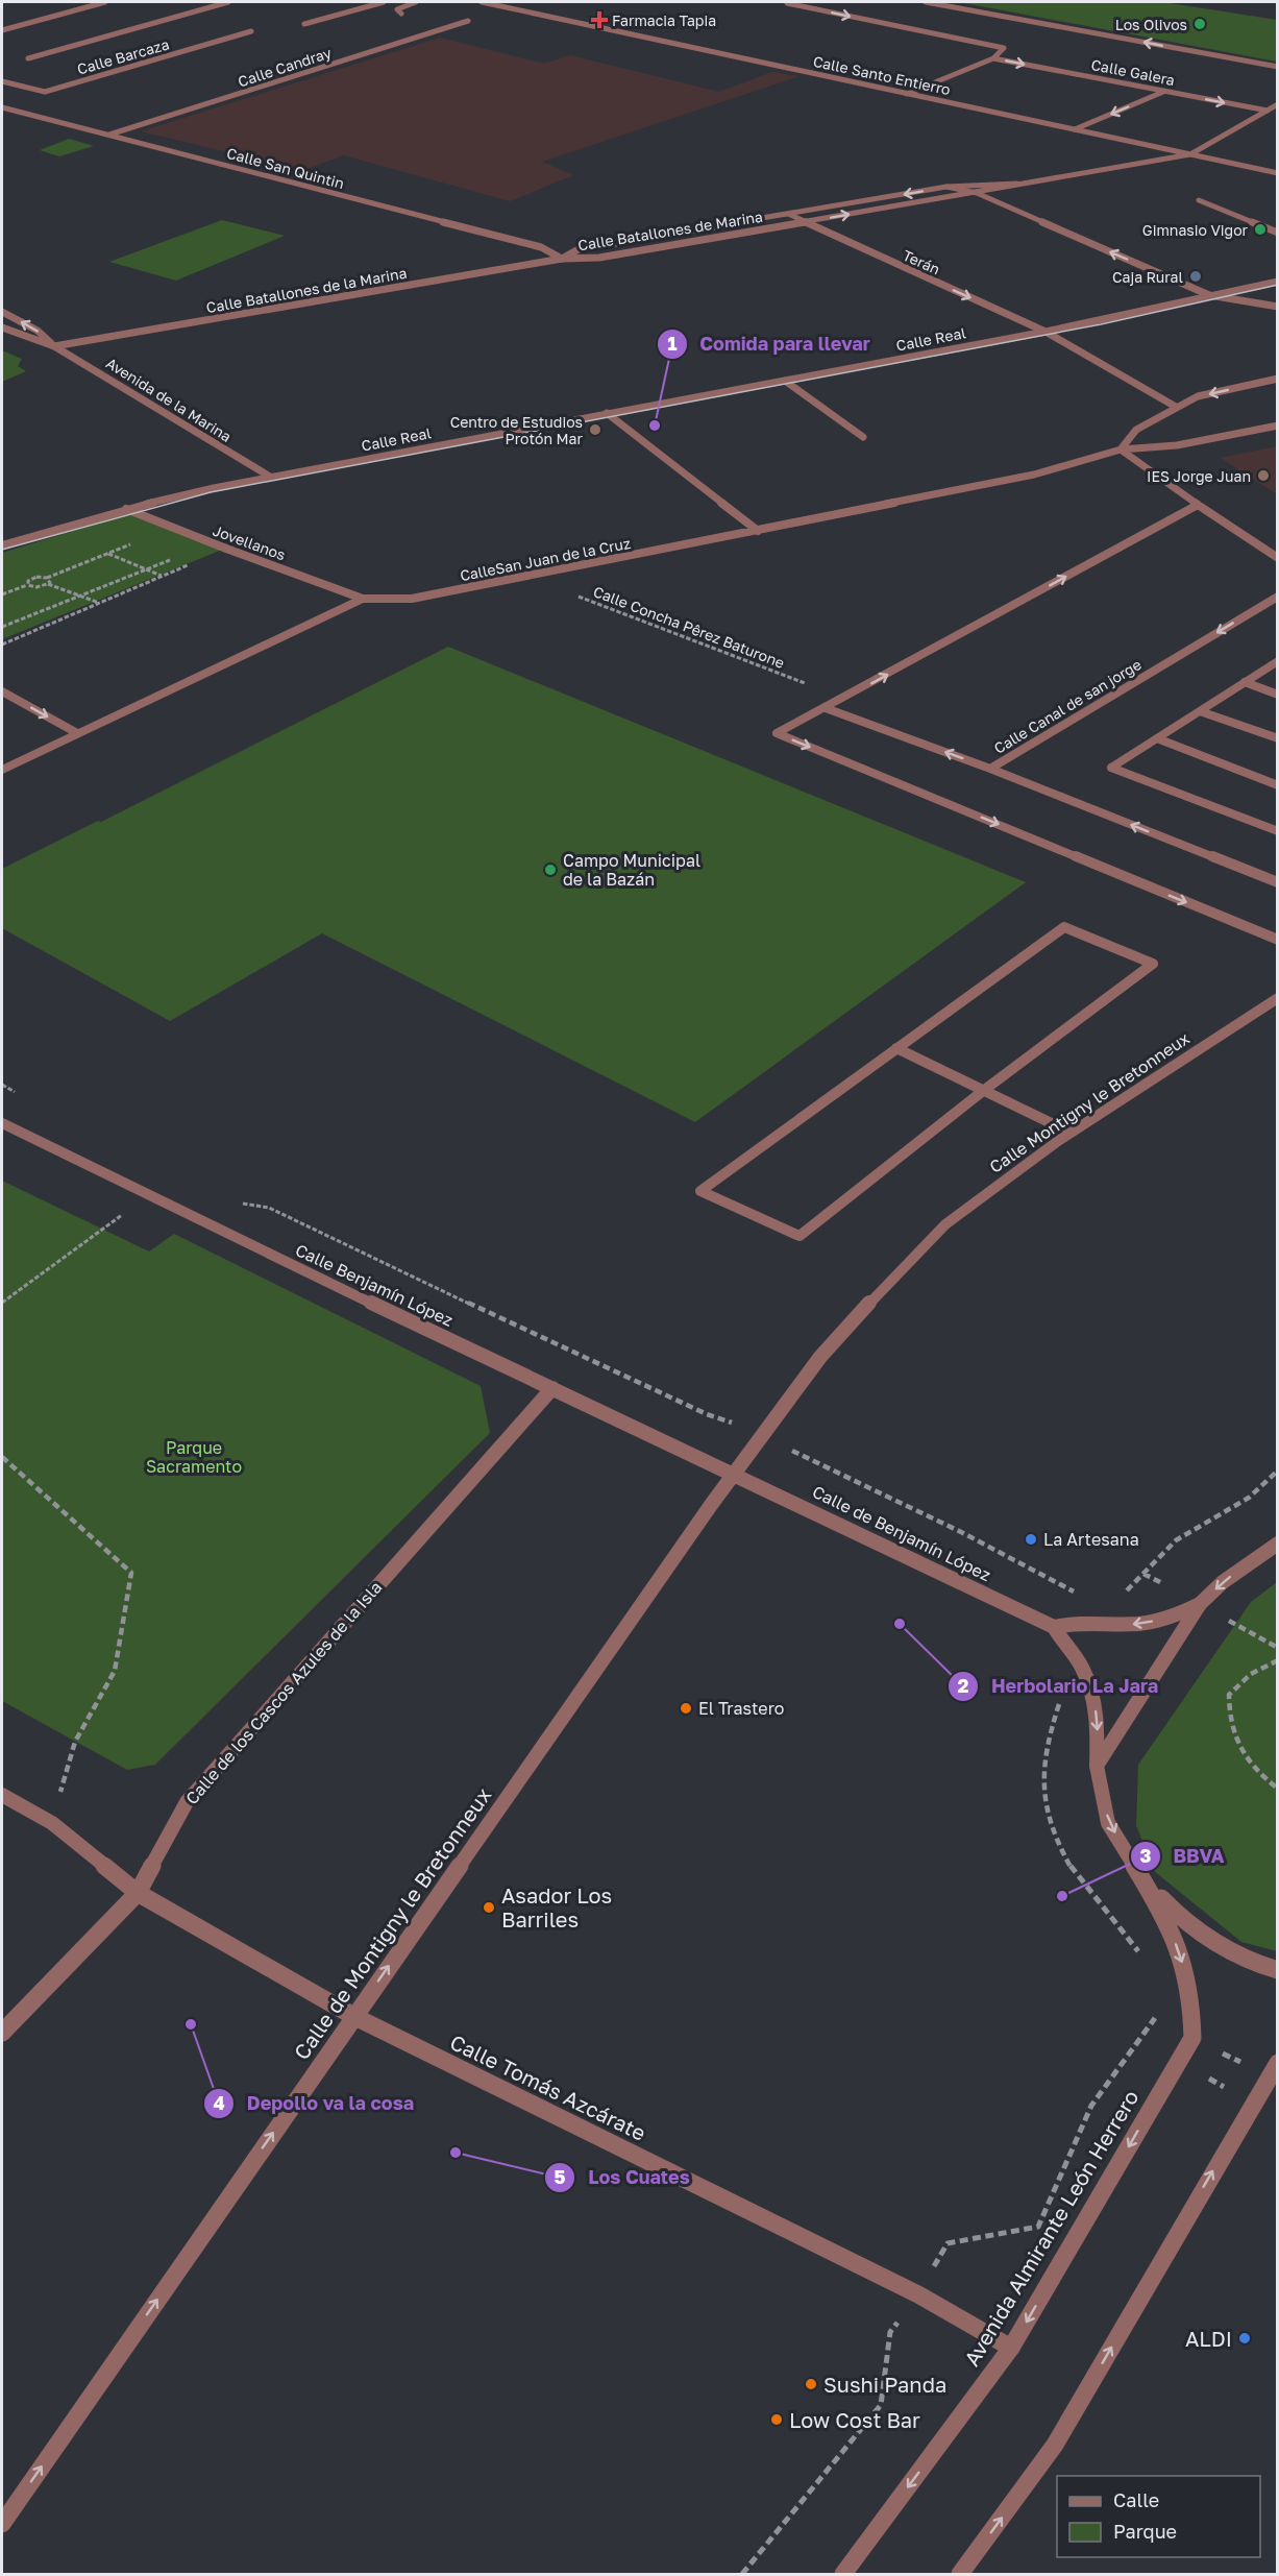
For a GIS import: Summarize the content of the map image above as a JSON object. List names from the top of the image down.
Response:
{
  "streets": {
    "street": [
      "Calle Barcaza",
      "Calle Candray",
      "Calle Galera",
      "Calle Santo Entierro",
      "Calle San Quintin",
      "Calle Batallones de Marina",
      "Terán",
      "Calle Batallones de la Marina",
      "Calle Real",
      "Avenida de la Marina",
      "Jovellanos",
      "CalleSan Juan de la Cruz",
      "Calle Canal de san jorge",
      "Calle Montigny le Bretonneux",
      "Calle Benjamín López",
      "Calle de Benjamín López",
      "Calle de los Cascos Azules de la Isla",
      "Calle de Montigny le Bretonneux",
      "Calle Tomás Azcárate",
      "Avenida Almirante León Herrero"
    ],
    "path": ["Calle Concha Pêrez Baturone"]
  },
  "crossings": [
    ["Calle Candray", "Calle San Quintin"],
    ["Calle San Quintin", "Calle Batallones de Marina"],
    ["Calle San Quintin", "Calle Batallones de la Marina"],
    ["Calle Batallones de Marina", "Terán"],
    ["Calle Batallones de Marina", "Calle Batallones de la Marina"],
    ["Terán", "Calle Real"],
    ["Calle Batallones de la Marina", "Avenida de la Marina"],
    ["Calle Real", "Avenida de la Marina"],
    ["Calle Real", "Jovellanos"],
    ["Jovellanos", "CalleSan Juan de la Cruz"],
    ["CalleSan Juan de la Cruz", "Calle Concha Pêrez Baturone"],
    ["Calle Montigny le Bretonneux", "Calle Benjamín López"],
    ["Calle Montigny le Bretonneux", "Calle de Benjamín López"],
    ["Calle Montigny le Bretonneux", "Calle de Montigny le Bretonneux"],
    ["Calle Benjamín López", "Calle de Benjamín López"],
    ["Calle Benjamín López", "Calle de los Cascos Azules de la Isla"],
    ["Calle Benjamín López", "Calle de Montigny le Bretonneux"],
    ["Calle de Benjamín López", "Calle de Montigny le Bretonneux"],
    ["Calle de los Cascos Azules de la Isla", "Calle Tomás Azcárate"],
    ["Calle de Montigny le Bretonneux", "Calle Tomás Azcárate"],
    ["Calle Tomás Azcárate", "Avenida Almirante León Herrero"]
  ],
  "one_way": ["Calle de Montigny le Bretonneux"],
  "parks": ["Parque Sacramento"],
  "places": {
    "health": ["Farmacia Tapia"],
    "other": [
      "Los Olivos",
      "Gimnasio Vigor",
      "Caja Rural",
      "Comida para llevar",
      "Centro de Estudios Protón Mar",
      "IES Jorge Juan",
      "Campo Municipal de la Bazán",
      "La Artesana",
      "Herbolario La Jara",
      "El Trastero",
      "BBVA",
      "Asador Los Barriles",
      "Depollo va la cosa",
      "Los Cuates",
      "ALDI",
      "Sushi Panda",
      "Low Cost Bar"
    ]
  },
  "legend": ["Calle", "Parque"]
}
